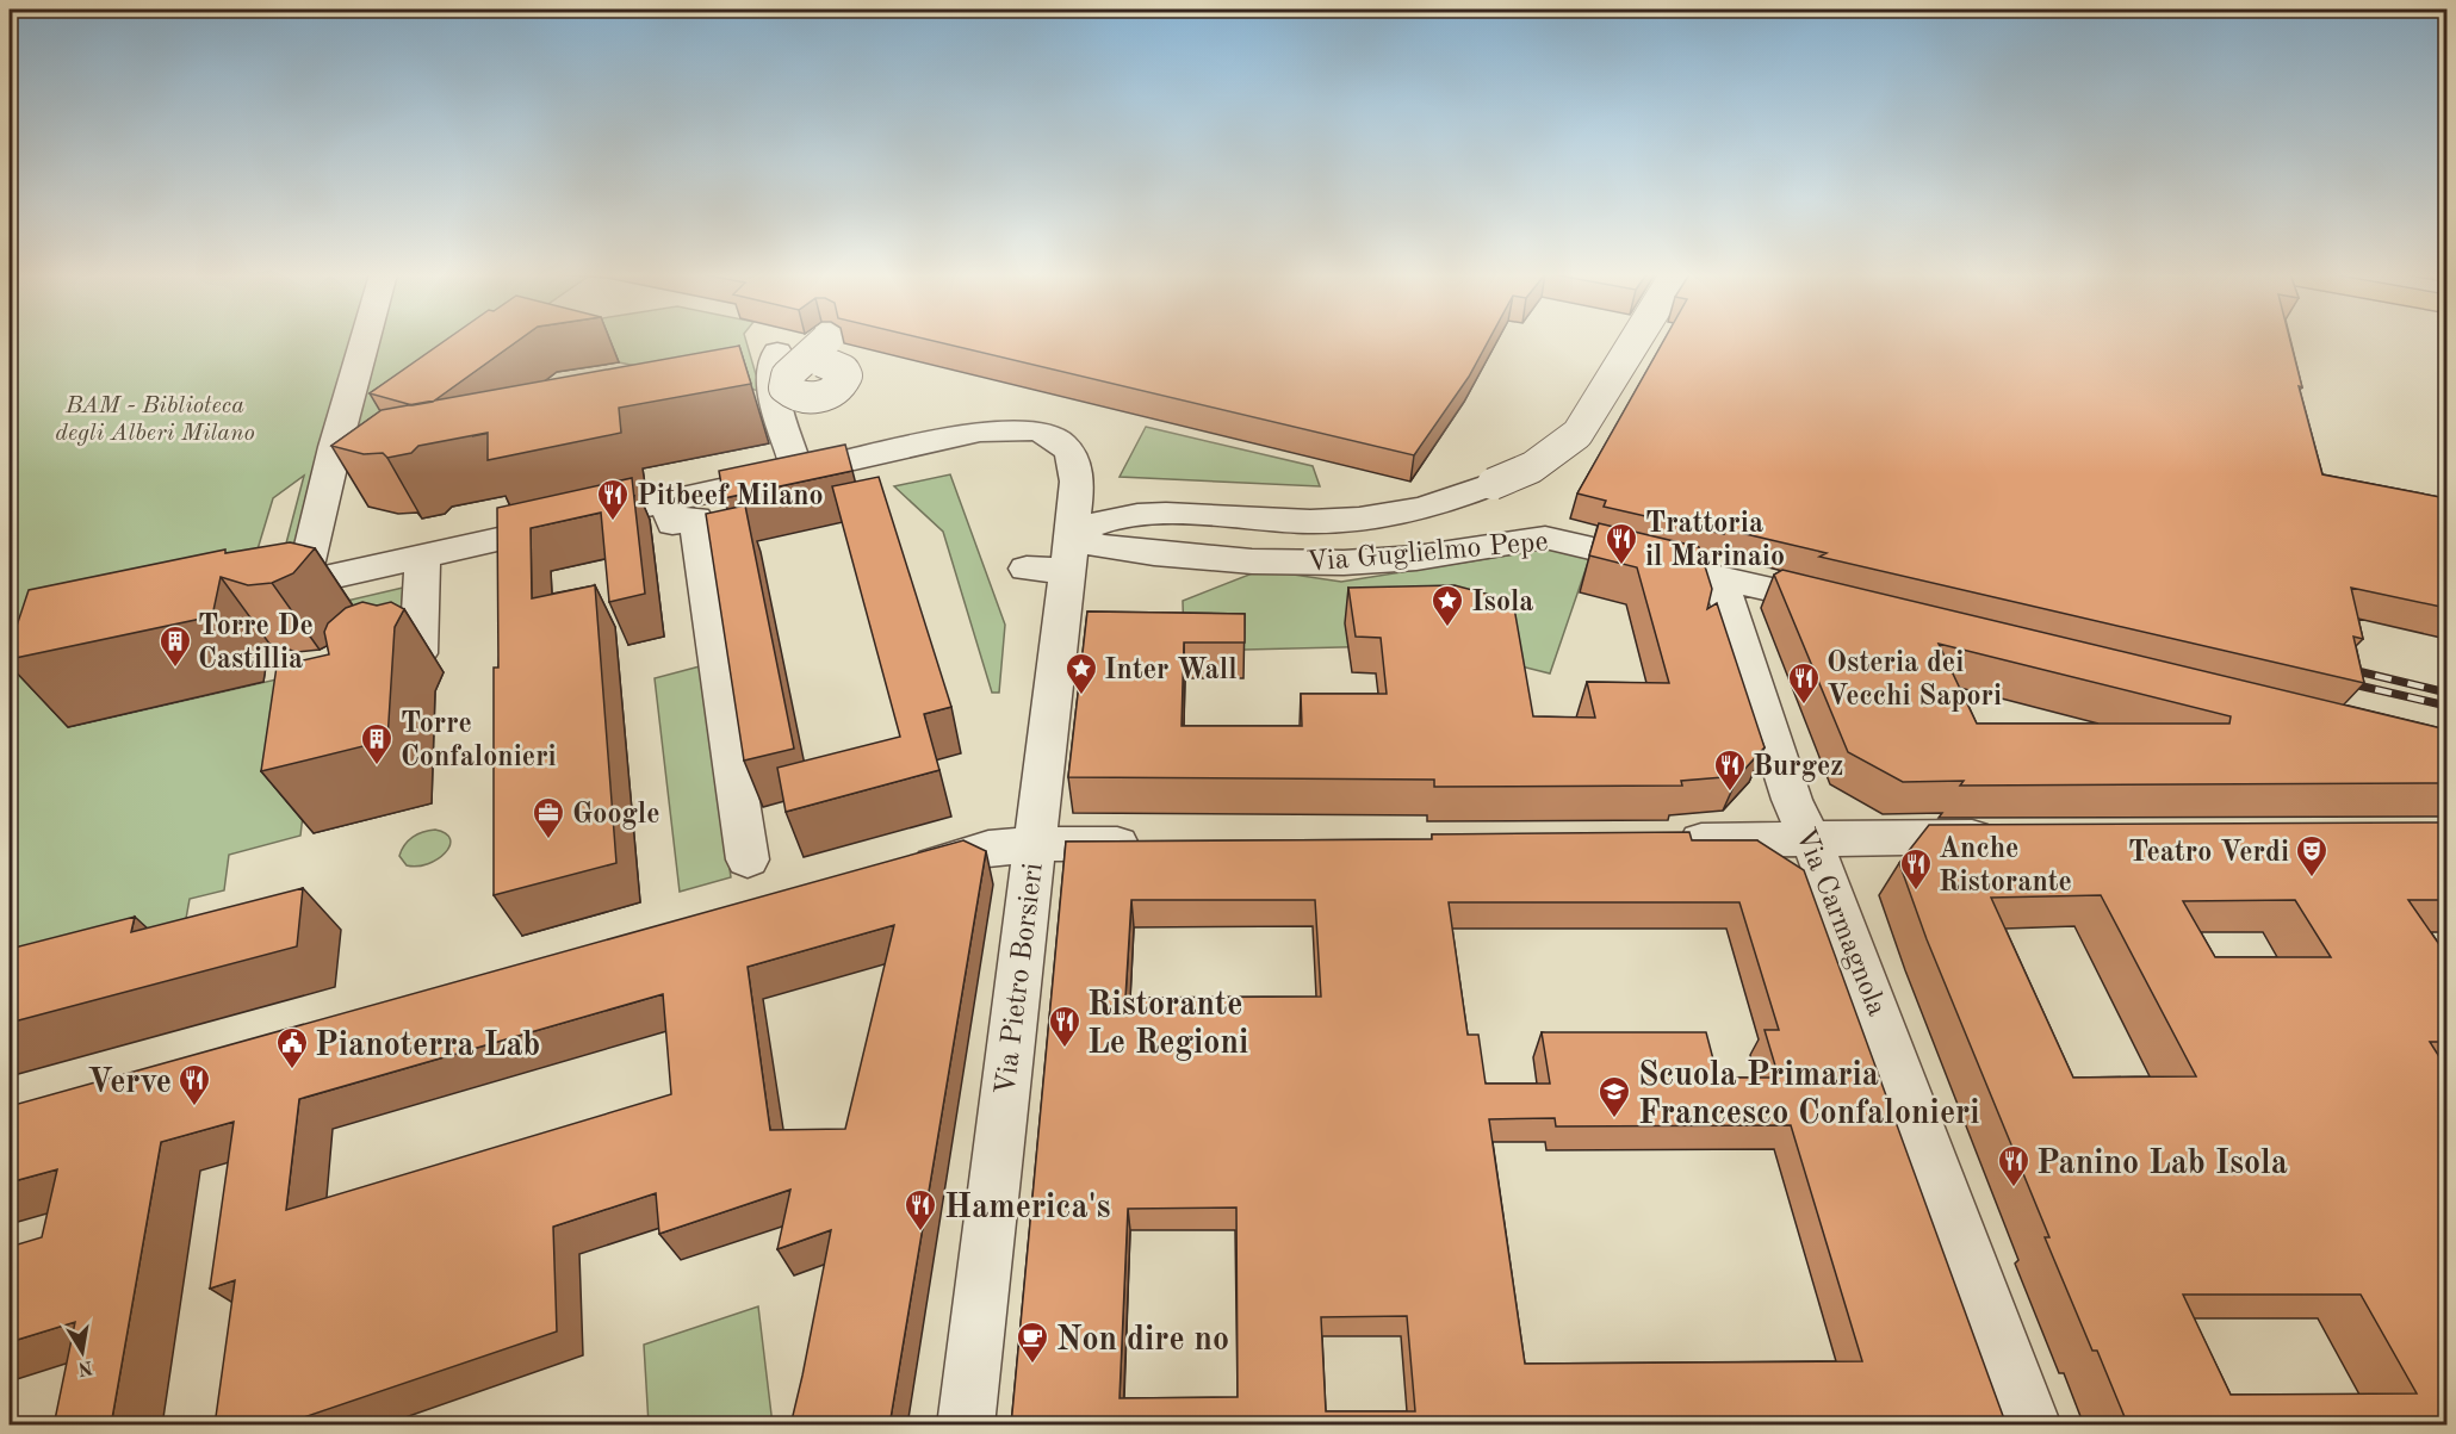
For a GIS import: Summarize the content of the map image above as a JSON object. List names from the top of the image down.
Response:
{
  "streets": {
    "street": ["Via Guglielmo Pepe", "Via Carmagnola", "Via Pietro Borsieri"]
  },
  "crossings": [
    ["Via Guglielmo Pepe", "Via Carmagnola"],
    ["Via Guglielmo Pepe", "Via Pietro Borsieri"]
  ],
  "parks": ["BAM - Biblioteca degli Alberi Milano"],
  "places": {
    "restaurant": [
      "Pitbeef Milano",
      "Trattoria il Marinaio",
      "Osteria dei Vecchi Sapori",
      "Burgez",
      "Anche Ristorante",
      "Ristorante Le Regioni",
      "Verve",
      "Panino Lab Isola",
      "Hamerica's"
    ],
    "place": ["Isola", "Inter Wall"],
    "building": ["Torre De Castillia", "Torre Confalonieri"],
    "office": ["Google"],
    "theatre": ["Teatro Verdi"],
    "public building": ["Pianoterra Lab"],
    "school or university": ["Scuola Primaria Francesco Confalonieri"],
    "cafe": ["Non dire no"]
  },
  "north": "bottom"
}
